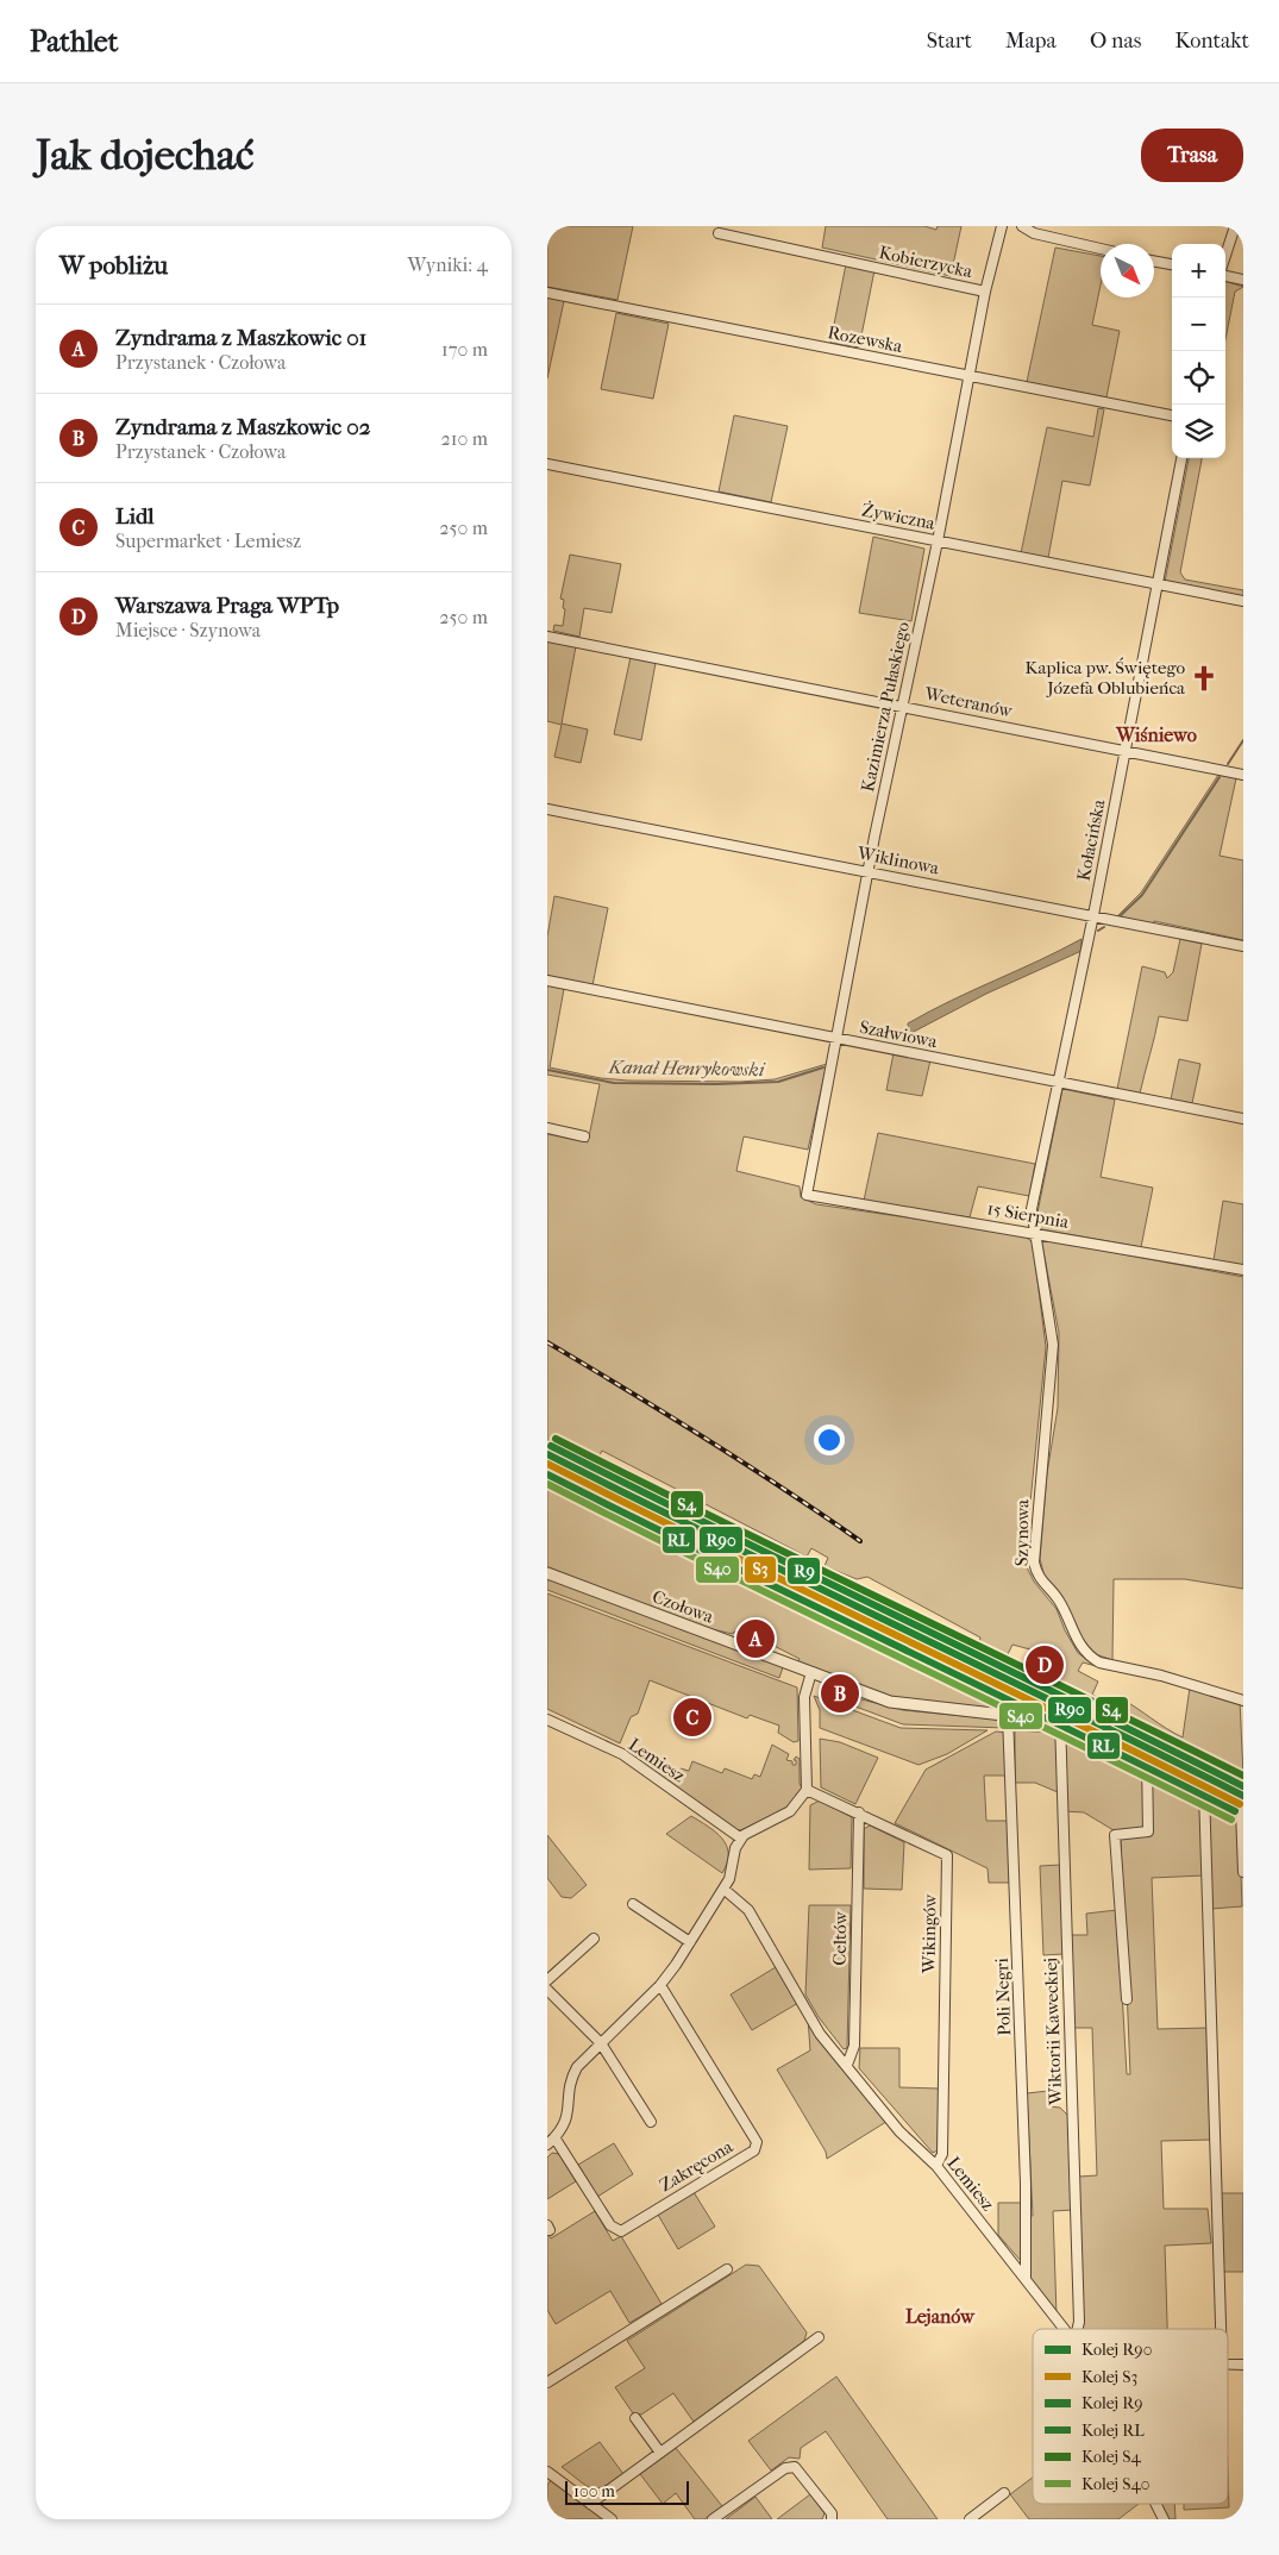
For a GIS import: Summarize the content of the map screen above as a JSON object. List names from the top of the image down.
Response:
{
  "streets": {
    "street": [
      "Kobierzycka",
      "Rozewska",
      "Żywiczna",
      "Weteranów",
      "Kazimierza Pułaskiego",
      "Kołacińska",
      "Wiklinowa",
      "Szałwiowa",
      "15 Sierpnia",
      "Szynowa",
      "Czołowa",
      "Lemiesz",
      "Wikingów",
      "Celtów",
      "Poli Negri",
      "Wiktorii Kaweckiej",
      "Zakręcona"
    ]
  },
  "crossings": [
    ["Kobierzycka", "Kazimierza Pułaskiego"],
    ["Rozewska", "Kazimierza Pułaskiego"],
    ["Żywiczna", "Kazimierza Pułaskiego"],
    ["Żywiczna", "Kołacińska"],
    ["Weteranów", "Kazimierza Pułaskiego"],
    ["Weteranów", "Kołacińska"],
    ["Kazimierza Pułaskiego", "Wiklinowa"],
    ["Kazimierza Pułaskiego", "Szałwiowa"],
    ["Kazimierza Pułaskiego", "15 Sierpnia"],
    ["Kołacińska", "Wiklinowa"],
    ["Kołacińska", "Szałwiowa"],
    ["Kołacińska", "15 Sierpnia"],
    ["Kołacińska", "Szynowa"],
    ["15 Sierpnia", "Szynowa"],
    ["Czołowa", "Poli Negri"],
    ["Czołowa", "Wiktorii Kaweckiej"],
    ["Lemiesz", "Wikingów"],
    ["Lemiesz", "Celtów"],
    ["Lemiesz", "Poli Negri"],
    ["Wikingów", "Celtów"]
  ],
  "districts": ["Wiśniewo", "Lejanów"],
  "water": ["Kanał Henrykowski"],
  "places": {
    "church": ["Kaplica pw. Świętego Józefa Oblubieńca"]
  },
  "lines": [
    "rail line S4",
    "rail line R9",
    "rail line R90",
    "rail line S3",
    "rail line RL",
    "rail line S40"
  ],
  "legend": [
    "Kolej R90",
    "Kolej S3",
    "Kolej R9",
    "Kolej RL",
    "Kolej S4",
    "Kolej S40"
  ],
  "scale_bar": "100 m",
  "north": "bottom right",
  "page": {
    "header": "Pathlet",
    "nav": [
      "Start",
      "Mapa",
      "O nas",
      "Kontakt"
    ],
    "buttons": "Trasa",
    "title": "Jak dojechać",
    "heading": ["W pobliżu", "Wyniki: 4"],
    "map_buttons": ["+", "−"],
    "list": [
      {
        "mark": "A",
        "name": "Zyndrama z Maszkowic 01",
        "note": "Przystanek · Czołowa",
        "value": "170 m"
      },
      {
        "mark": "B",
        "name": "Zyndrama z Maszkowic 02",
        "note": "Przystanek · Czołowa",
        "value": "210 m"
      },
      {
        "mark": "C",
        "name": "Lidl",
        "note": "Supermarket · Lemiesz",
        "value": "250 m"
      },
      {
        "mark": "D",
        "name": "Warszawa Praga WPTp",
        "note": "Miejsce · Szynowa",
        "value": "250 m"
      }
    ],
    "pins": [
      "A",
      "D",
      "B",
      "C"
    ],
    "scale": "100 m"
  }
}
